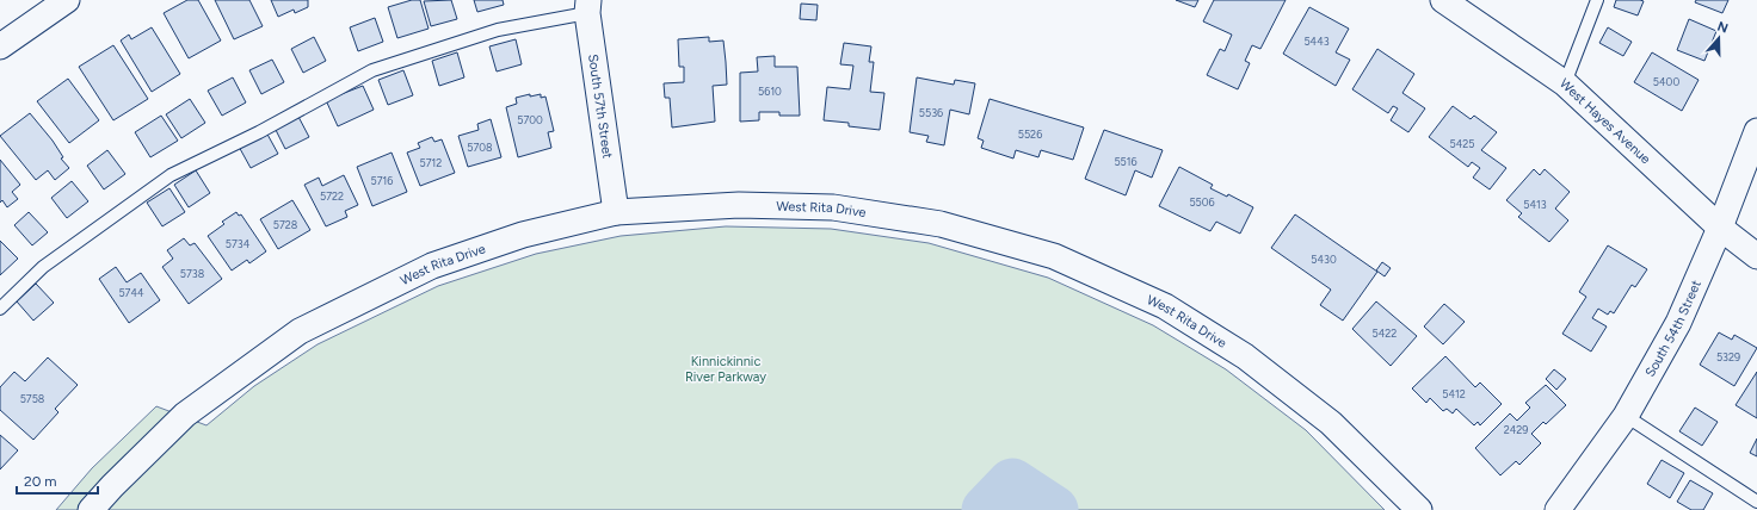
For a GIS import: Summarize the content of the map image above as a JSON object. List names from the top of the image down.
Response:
{
  "streets": {
    "street": [
      "South 57th Street",
      "West Hayes Avenue",
      "West Rita Drive",
      "South 54th Street"
    ]
  },
  "crossings": [
    ["South 57th Street", "West Rita Drive"],
    ["West Hayes Avenue", "South 54th Street"]
  ],
  "parks": ["Kinnickinnic River Parkway"],
  "house_numbers": [
    "5443",
    "5400",
    "5610",
    "5536",
    "5700",
    "5526",
    "5425",
    "5708",
    "5516",
    "5712",
    "5716",
    "5722",
    "5506",
    "5413",
    "5728",
    "5734",
    "5430",
    "5738",
    "5744",
    "5422",
    "5329",
    "5412",
    "5758",
    "2429"
  ],
  "scale_bar": "20 m",
  "north": "top"
}
